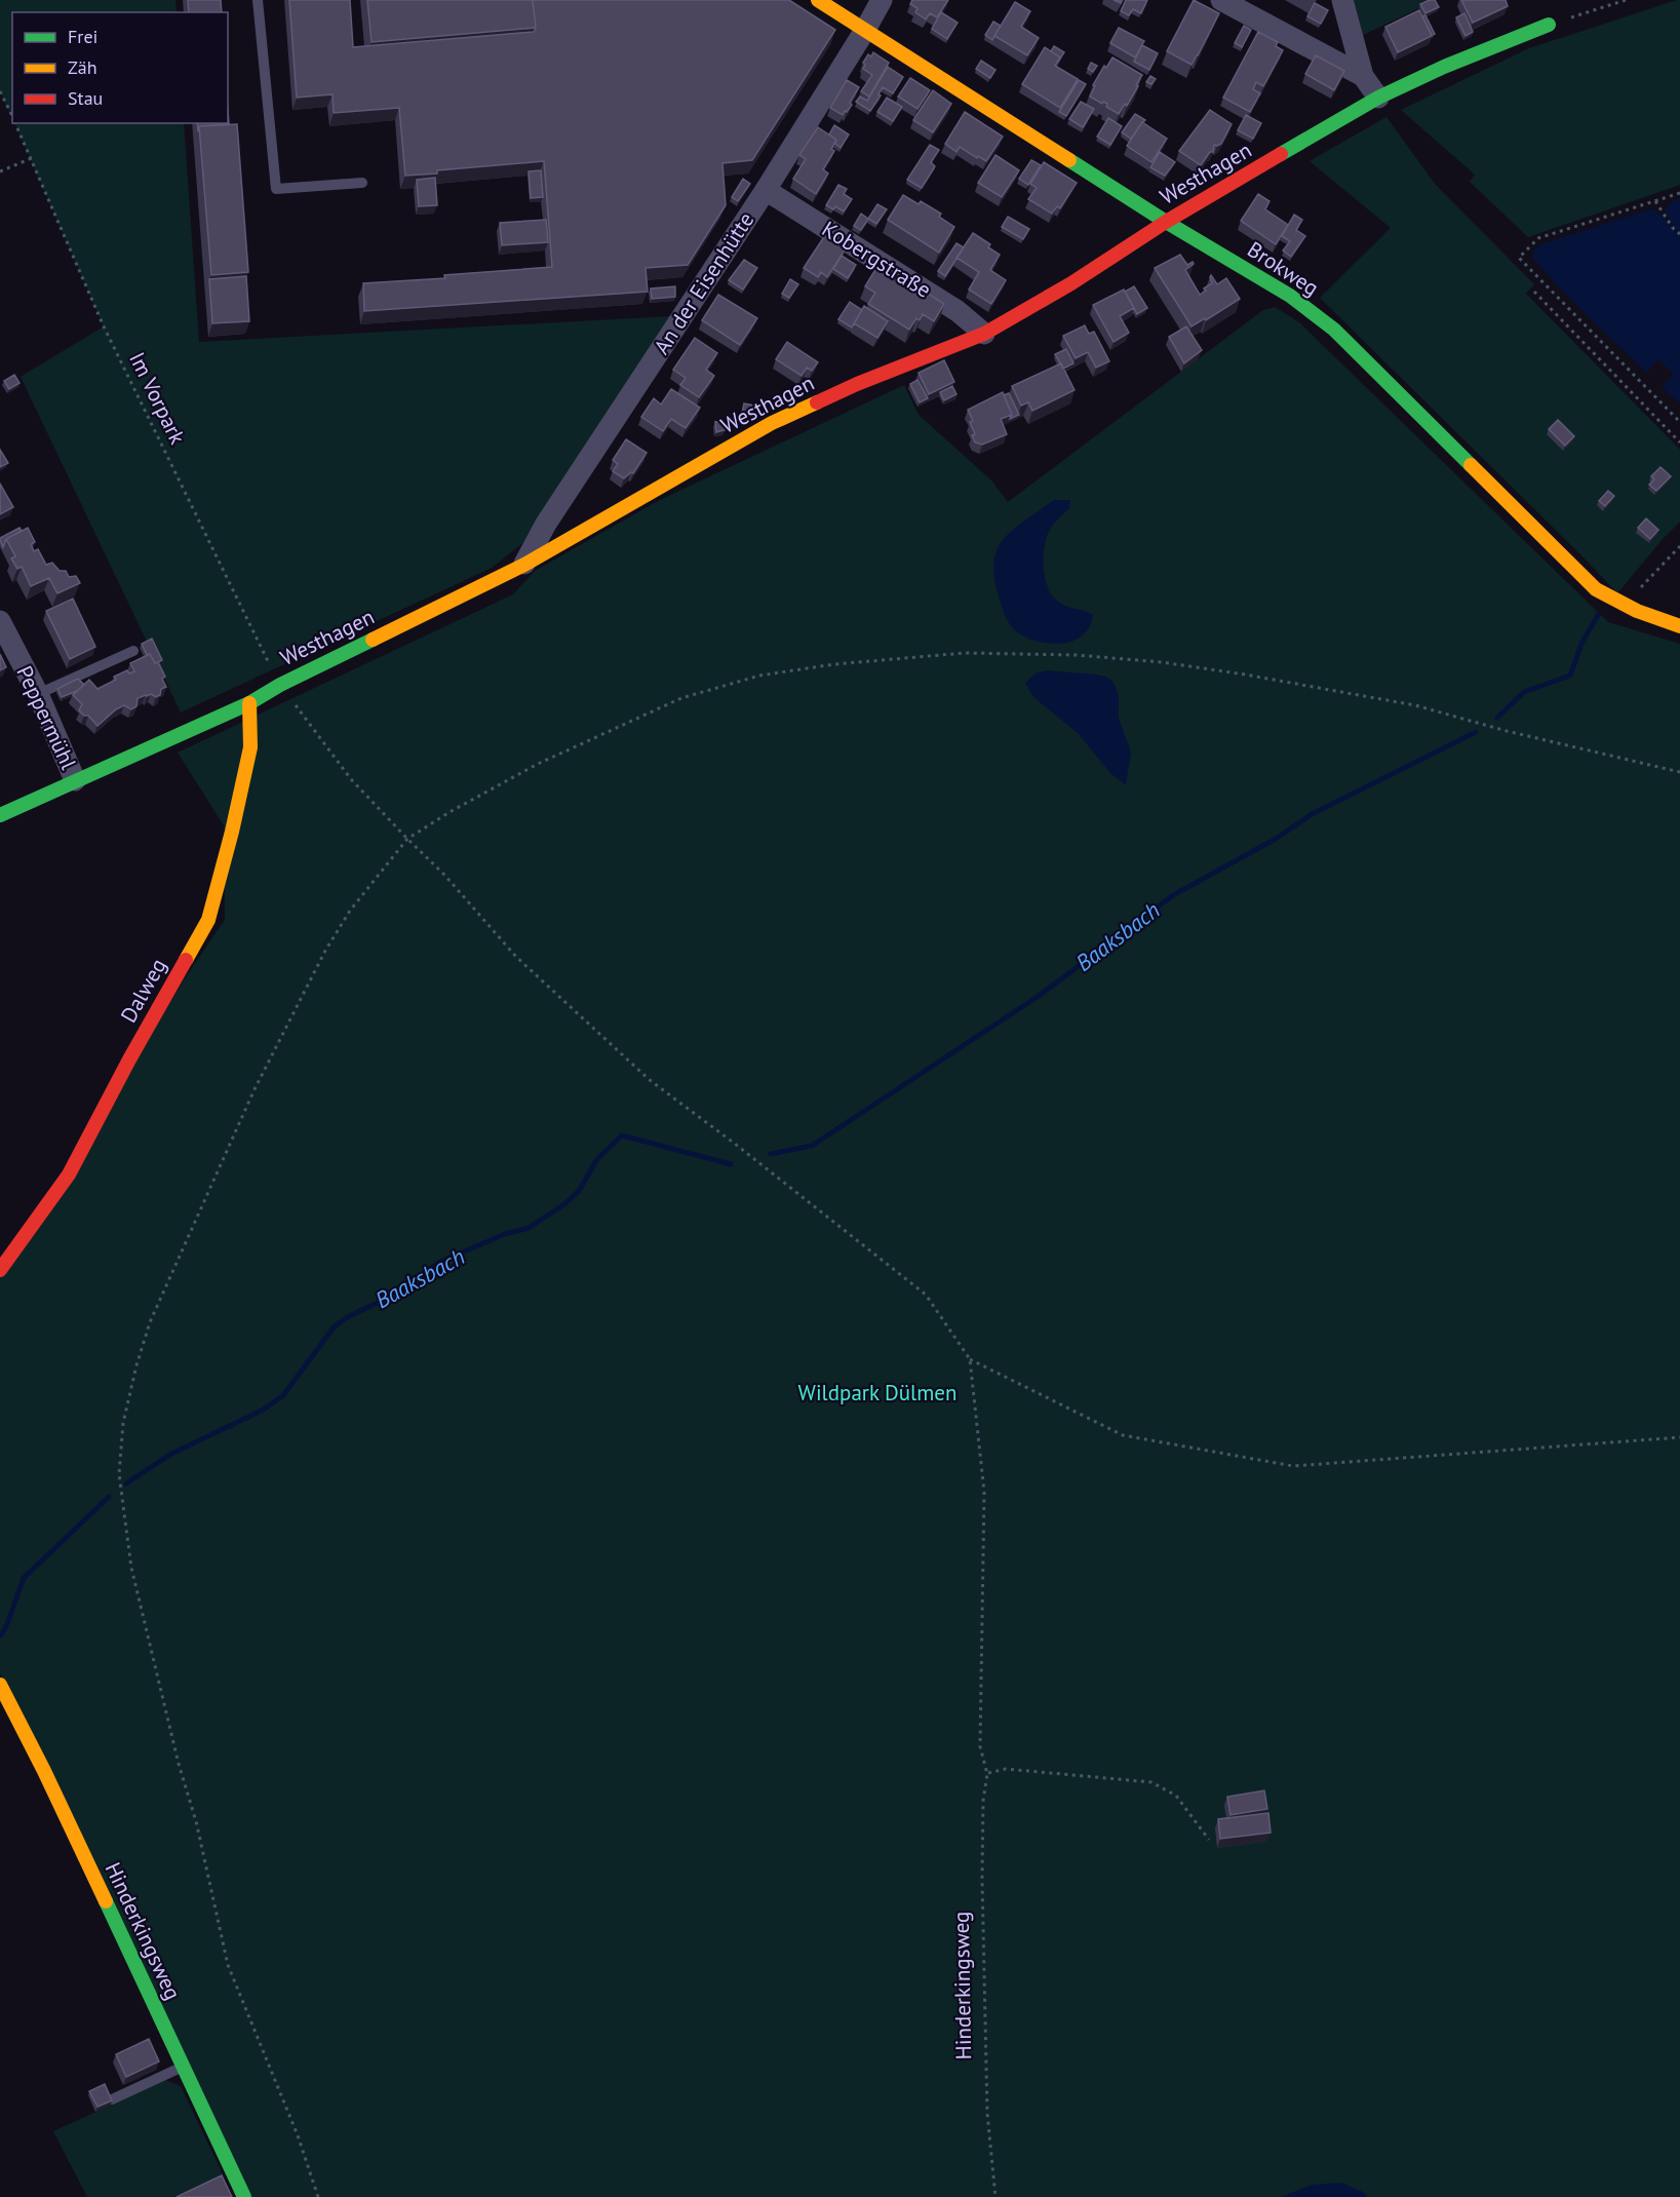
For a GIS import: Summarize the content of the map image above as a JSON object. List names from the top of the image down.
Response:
{
  "streets": {
    "street": [
      "Westhagen",
      "Kobergstraße",
      "Brokweg",
      "An der Eisenhütte",
      "Peppermühl",
      "Dalweg",
      "Hinderkingsweg"
    ],
    "path": ["Im Vorpark"]
  },
  "crossings": [
    ["Westhagen", "Kobergstraße"],
    ["Westhagen", "Brokweg"],
    ["Westhagen", "An der Eisenhütte"],
    ["Westhagen", "Im Vorpark"],
    ["Westhagen", "Peppermühl"],
    ["Westhagen", "Dalweg"],
    ["Kobergstraße", "An der Eisenhütte"],
    ["Brokweg", "An der Eisenhütte"]
  ],
  "water": ["Baaksbach"],
  "parks": ["Wildpark Dülmen"],
  "legend": ["Frei", "Zäh", "Stau"]
}
